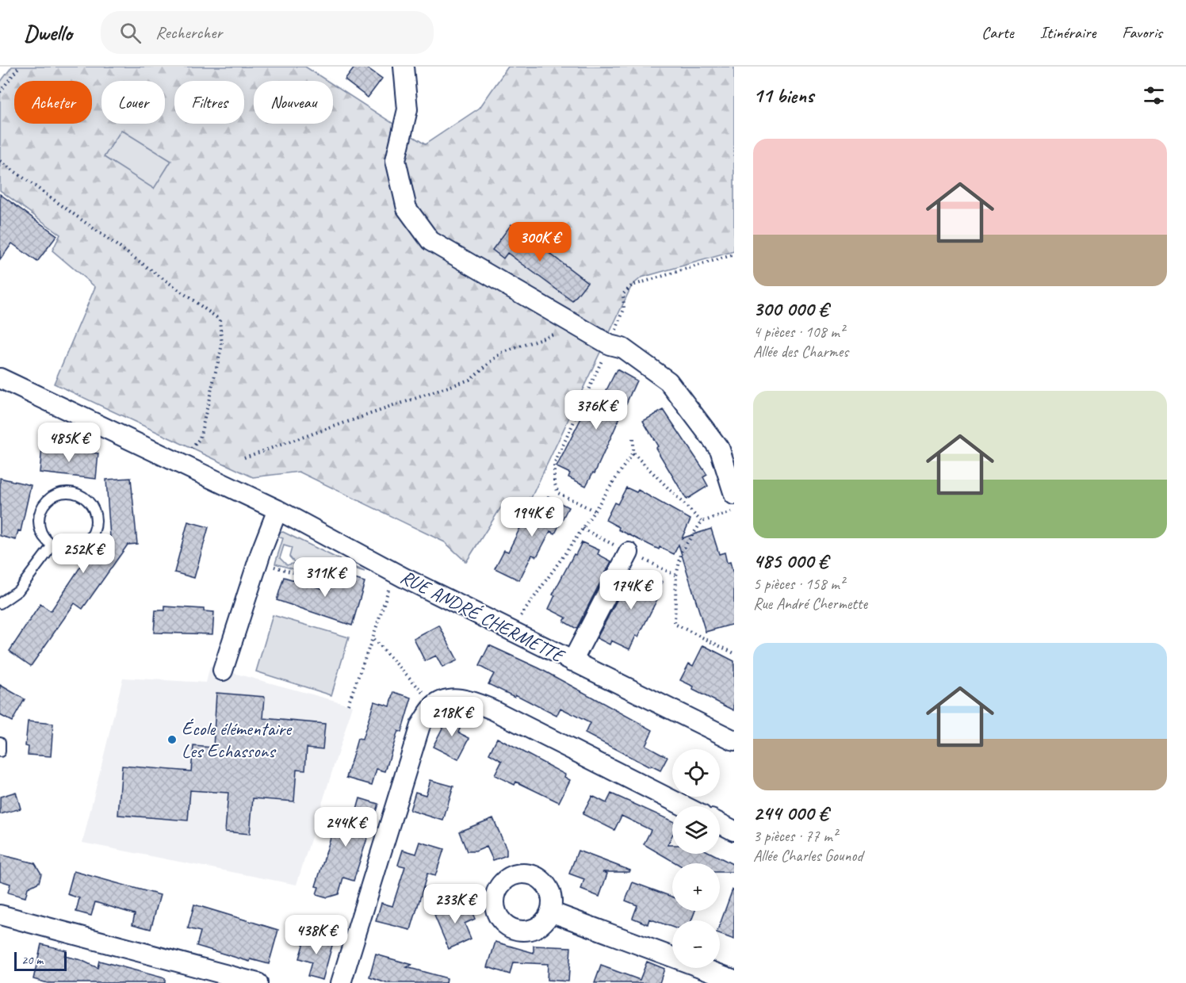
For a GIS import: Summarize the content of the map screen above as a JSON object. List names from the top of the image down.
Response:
{
  "streets": {
    "street": ["RUE ANDRÉ CHERMETTE"]
  },
  "places": ["École élémentaire Les Echassons"],
  "scale_bar": "20 m",
  "page": {
    "header": "Dwello",
    "search": "Rechercher",
    "nav": ["Carte", "Itinéraire", "Favoris"],
    "heading": "11 biens",
    "chip": [
      "Acheter",
      "Louer",
      "Filtres",
      "Nouveau"
    ],
    "list": [
      {
        "name": "300 000 €",
        "note": "4 pièces · 108 m² · Allée des Charmes"
      },
      {
        "name": "485 000 €",
        "note": "5 pièces · 158 m² · Rue André Chermette"
      },
      {
        "name": "244 000 €",
        "note": "3 pièces · 77 m² · Allée Charles Gounod"
      }
    ],
    "price": [
      "300K €",
      "376K €",
      "485K €",
      "194K €",
      "252K €",
      "311K €",
      "174K €",
      "218K €",
      "244K €",
      "233K €",
      "438K €"
    ],
    "map_buttons": ["+", "−"],
    "scale": "20 m"
  }
}
